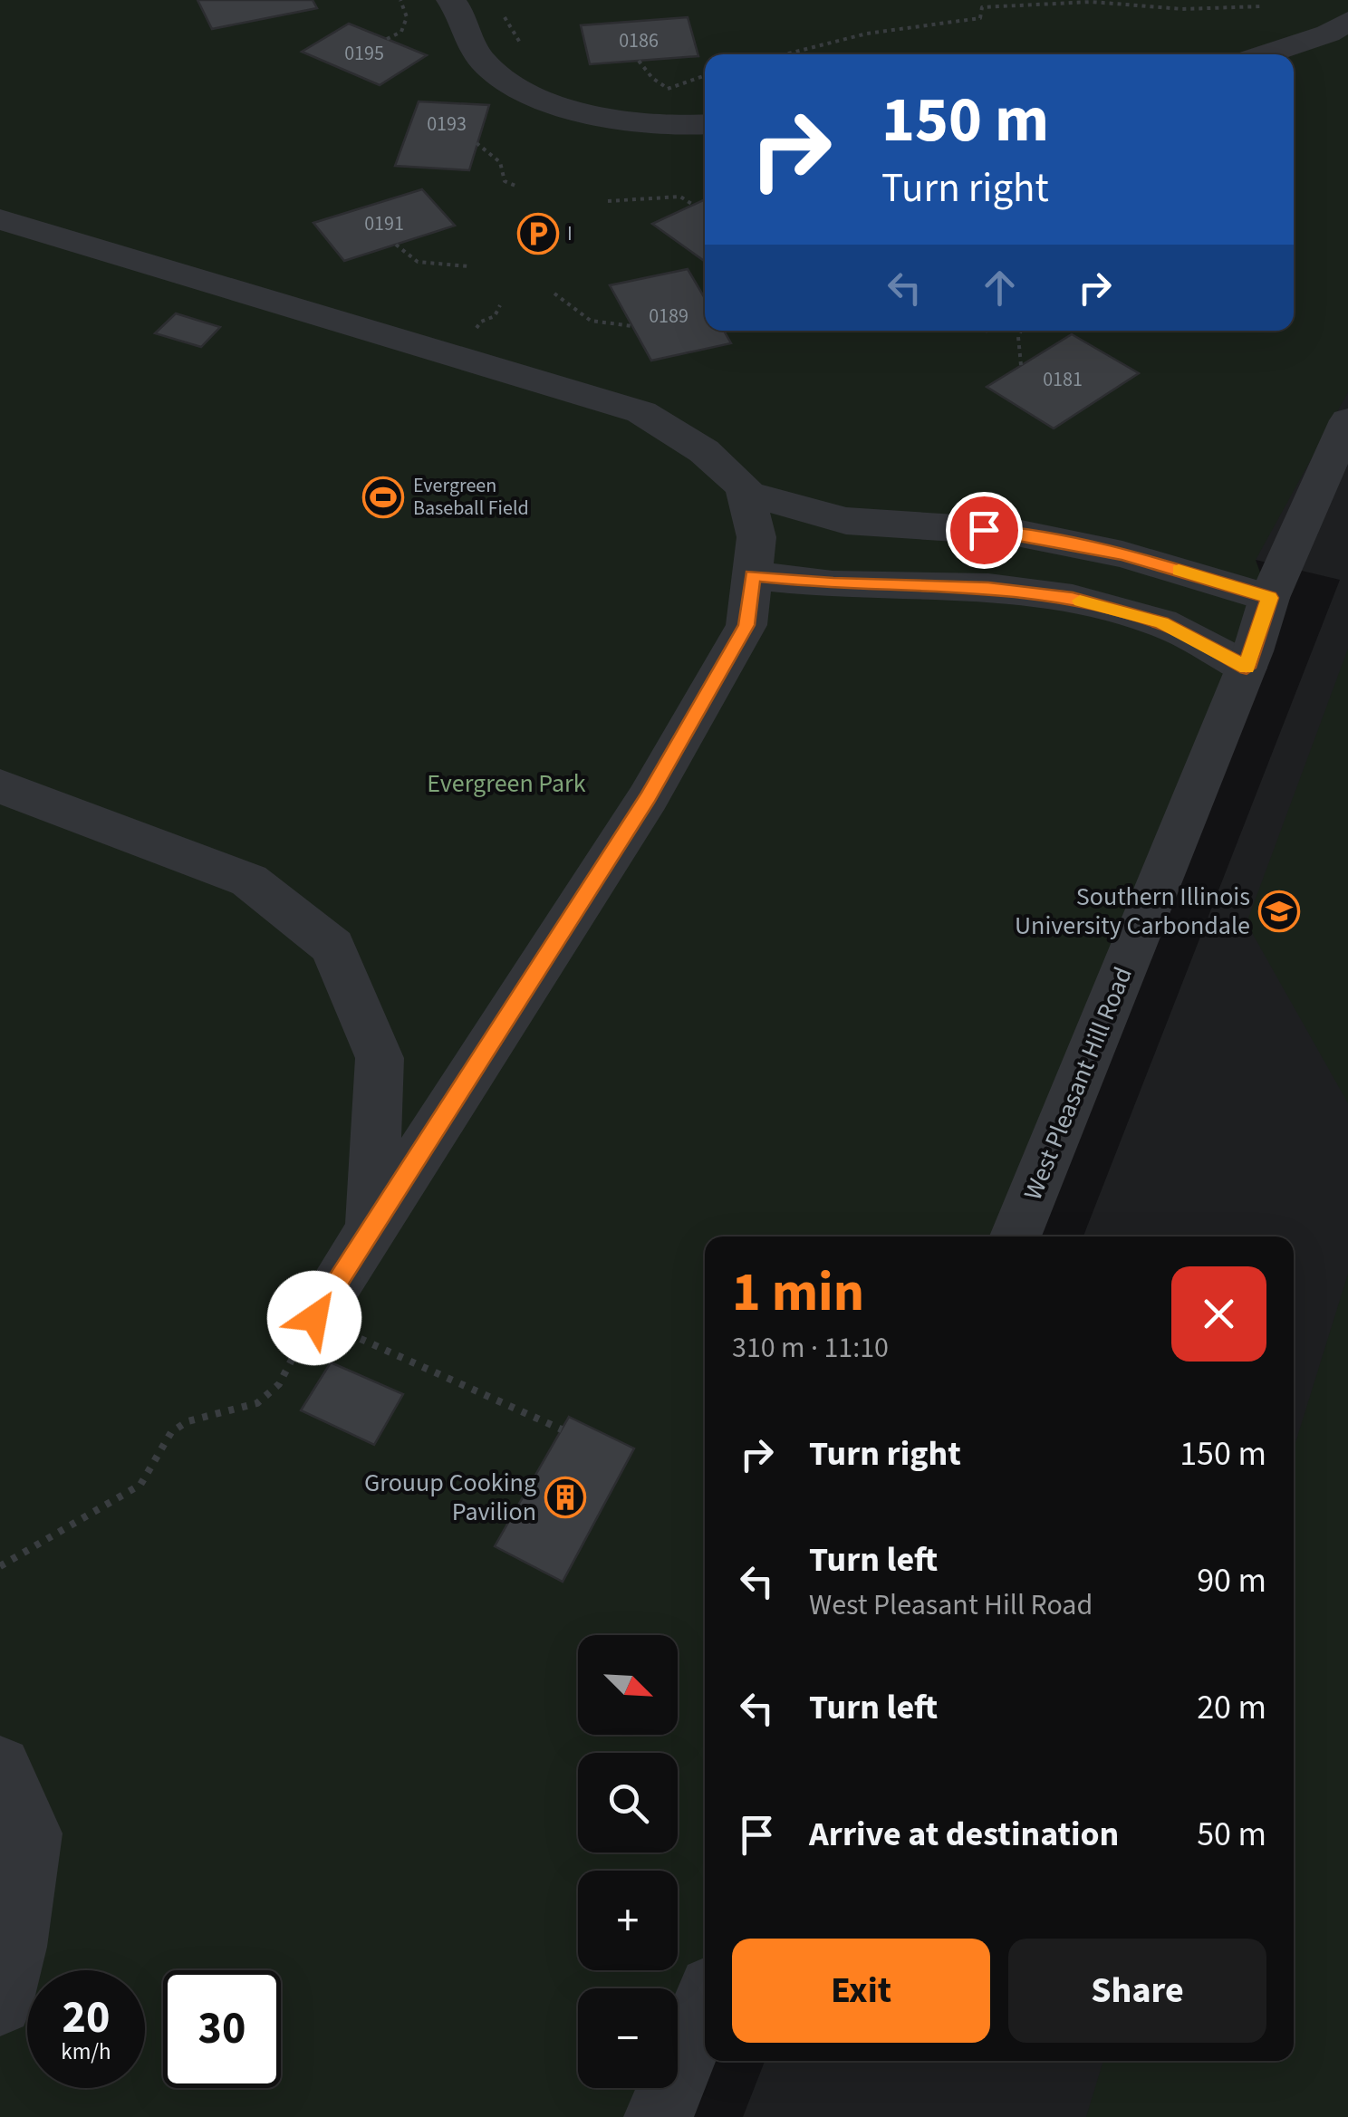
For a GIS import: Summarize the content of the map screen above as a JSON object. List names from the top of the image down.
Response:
{
  "streets": {
    "street": ["West Pleasant Hill Road"]
  },
  "parks": ["Evergreen Park"],
  "places": {
    "parking": ["I"],
    "sports": ["Evergreen Baseball Field"],
    "school or university": ["Southern Illinois University Carbondale"],
    "building": ["Grouup Cooking Pavilion"]
  },
  "house_numbers": [
    "0186",
    "0195",
    "0193",
    "0191",
    "0189",
    "0181"
  ],
  "north": "bottom right",
  "page": {
    "turn": ["150 m", "Turn right"],
    "heading": ["1 min", "310 m · 11:10"],
    "list": [
      {
        "name": "Turn right",
        "value": "150 m"
      },
      {
        "name": "Turn left",
        "note": "West Pleasant Hill Road",
        "value": "90 m"
      },
      {
        "name": "Turn left",
        "value": "20 m"
      },
      {
        "name": "Arrive at destination",
        "value": "50 m"
      }
    ],
    "map_buttons": ["+", "−"],
    "buttons": ["Exit", "Share"],
    "speed": "20 km/h",
    "limit": "30"
  }
}
